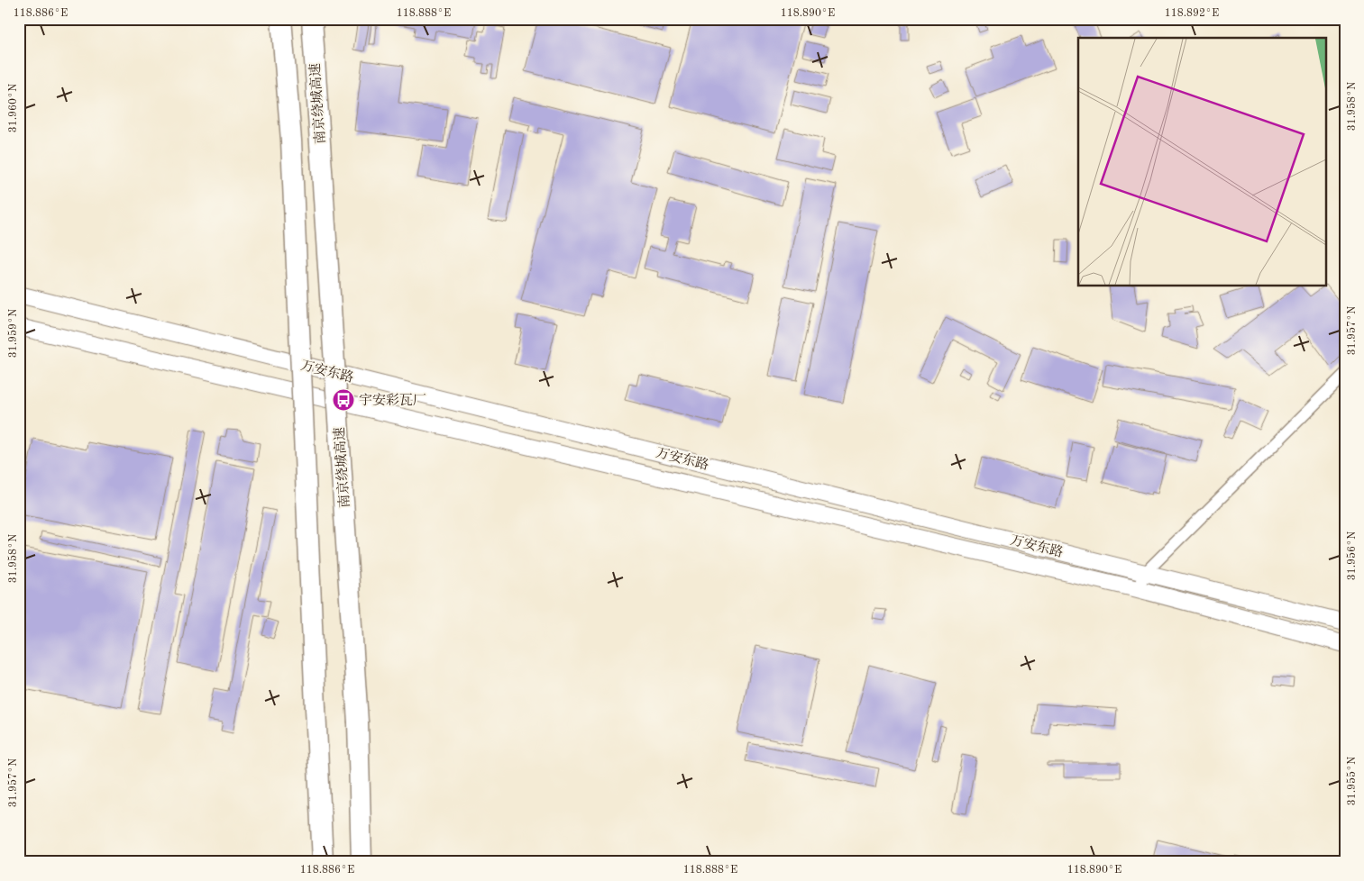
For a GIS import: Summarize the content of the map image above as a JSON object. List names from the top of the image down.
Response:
{
  "streets": {
    "highway": ["南京绕城高速"],
    "main road": ["万安东路"]
  },
  "places": {
    "bus stop": ["宇安彩瓦厂"]
  },
  "coordinates": [
    "118.886°E",
    "118.888°E",
    "118.890°E",
    "118.892°E",
    "31.958°N",
    "31.960°N",
    "31.957°N",
    "31.959°N",
    "31.956°N",
    "31.955°N"
  ]
}
